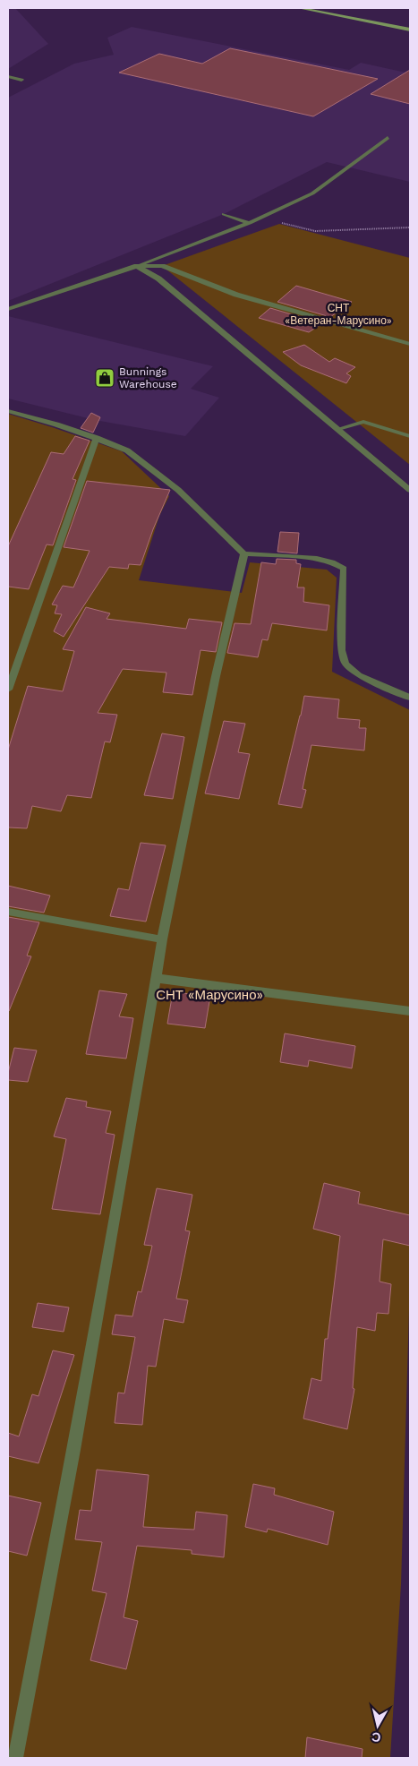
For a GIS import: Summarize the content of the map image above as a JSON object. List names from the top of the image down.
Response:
{
  "parks": ["СНТ «Ветеран-Марусино»", "СНТ «Марусино»"],
  "places": {
    "shop": ["Bunnings Warehouse"]
  },
  "north": "bottom"
}
